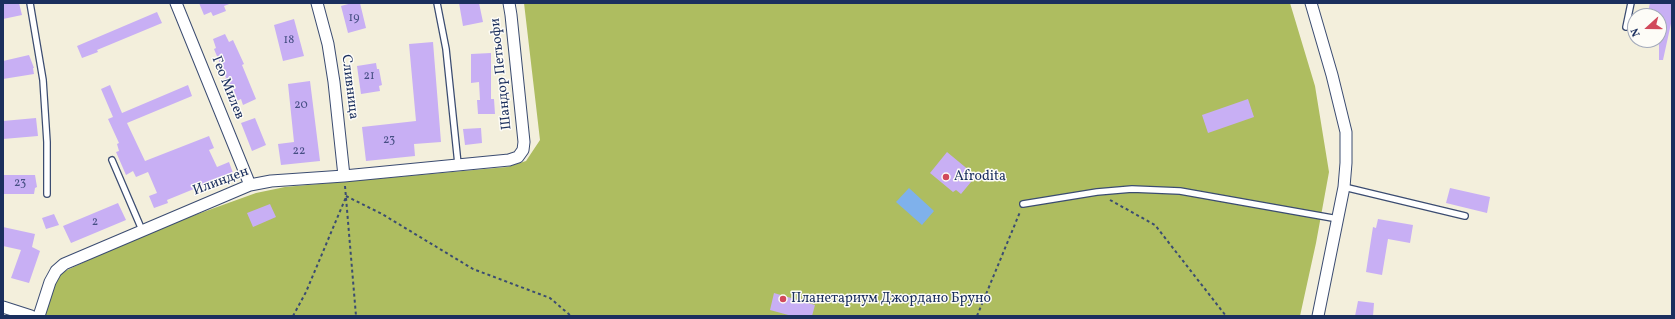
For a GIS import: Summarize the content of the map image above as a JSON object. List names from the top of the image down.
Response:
{
  "streets": {
    "street": [
      "Шандор Петьофи",
      "Сливница",
      "Гео Милев",
      "Илинден"
    ]
  },
  "crossings": [
    ["Шандор Петьофи", "Илинден"],
    ["Сливница", "Илинден"],
    ["Гео Милев", "Илинден"]
  ],
  "places": ["Afrodita", "Планетариум Джордано Бруно"],
  "house_numbers": [
    "19",
    "18",
    "21",
    "20",
    "23",
    "22",
    "23",
    "2"
  ],
  "north": "left"
}
